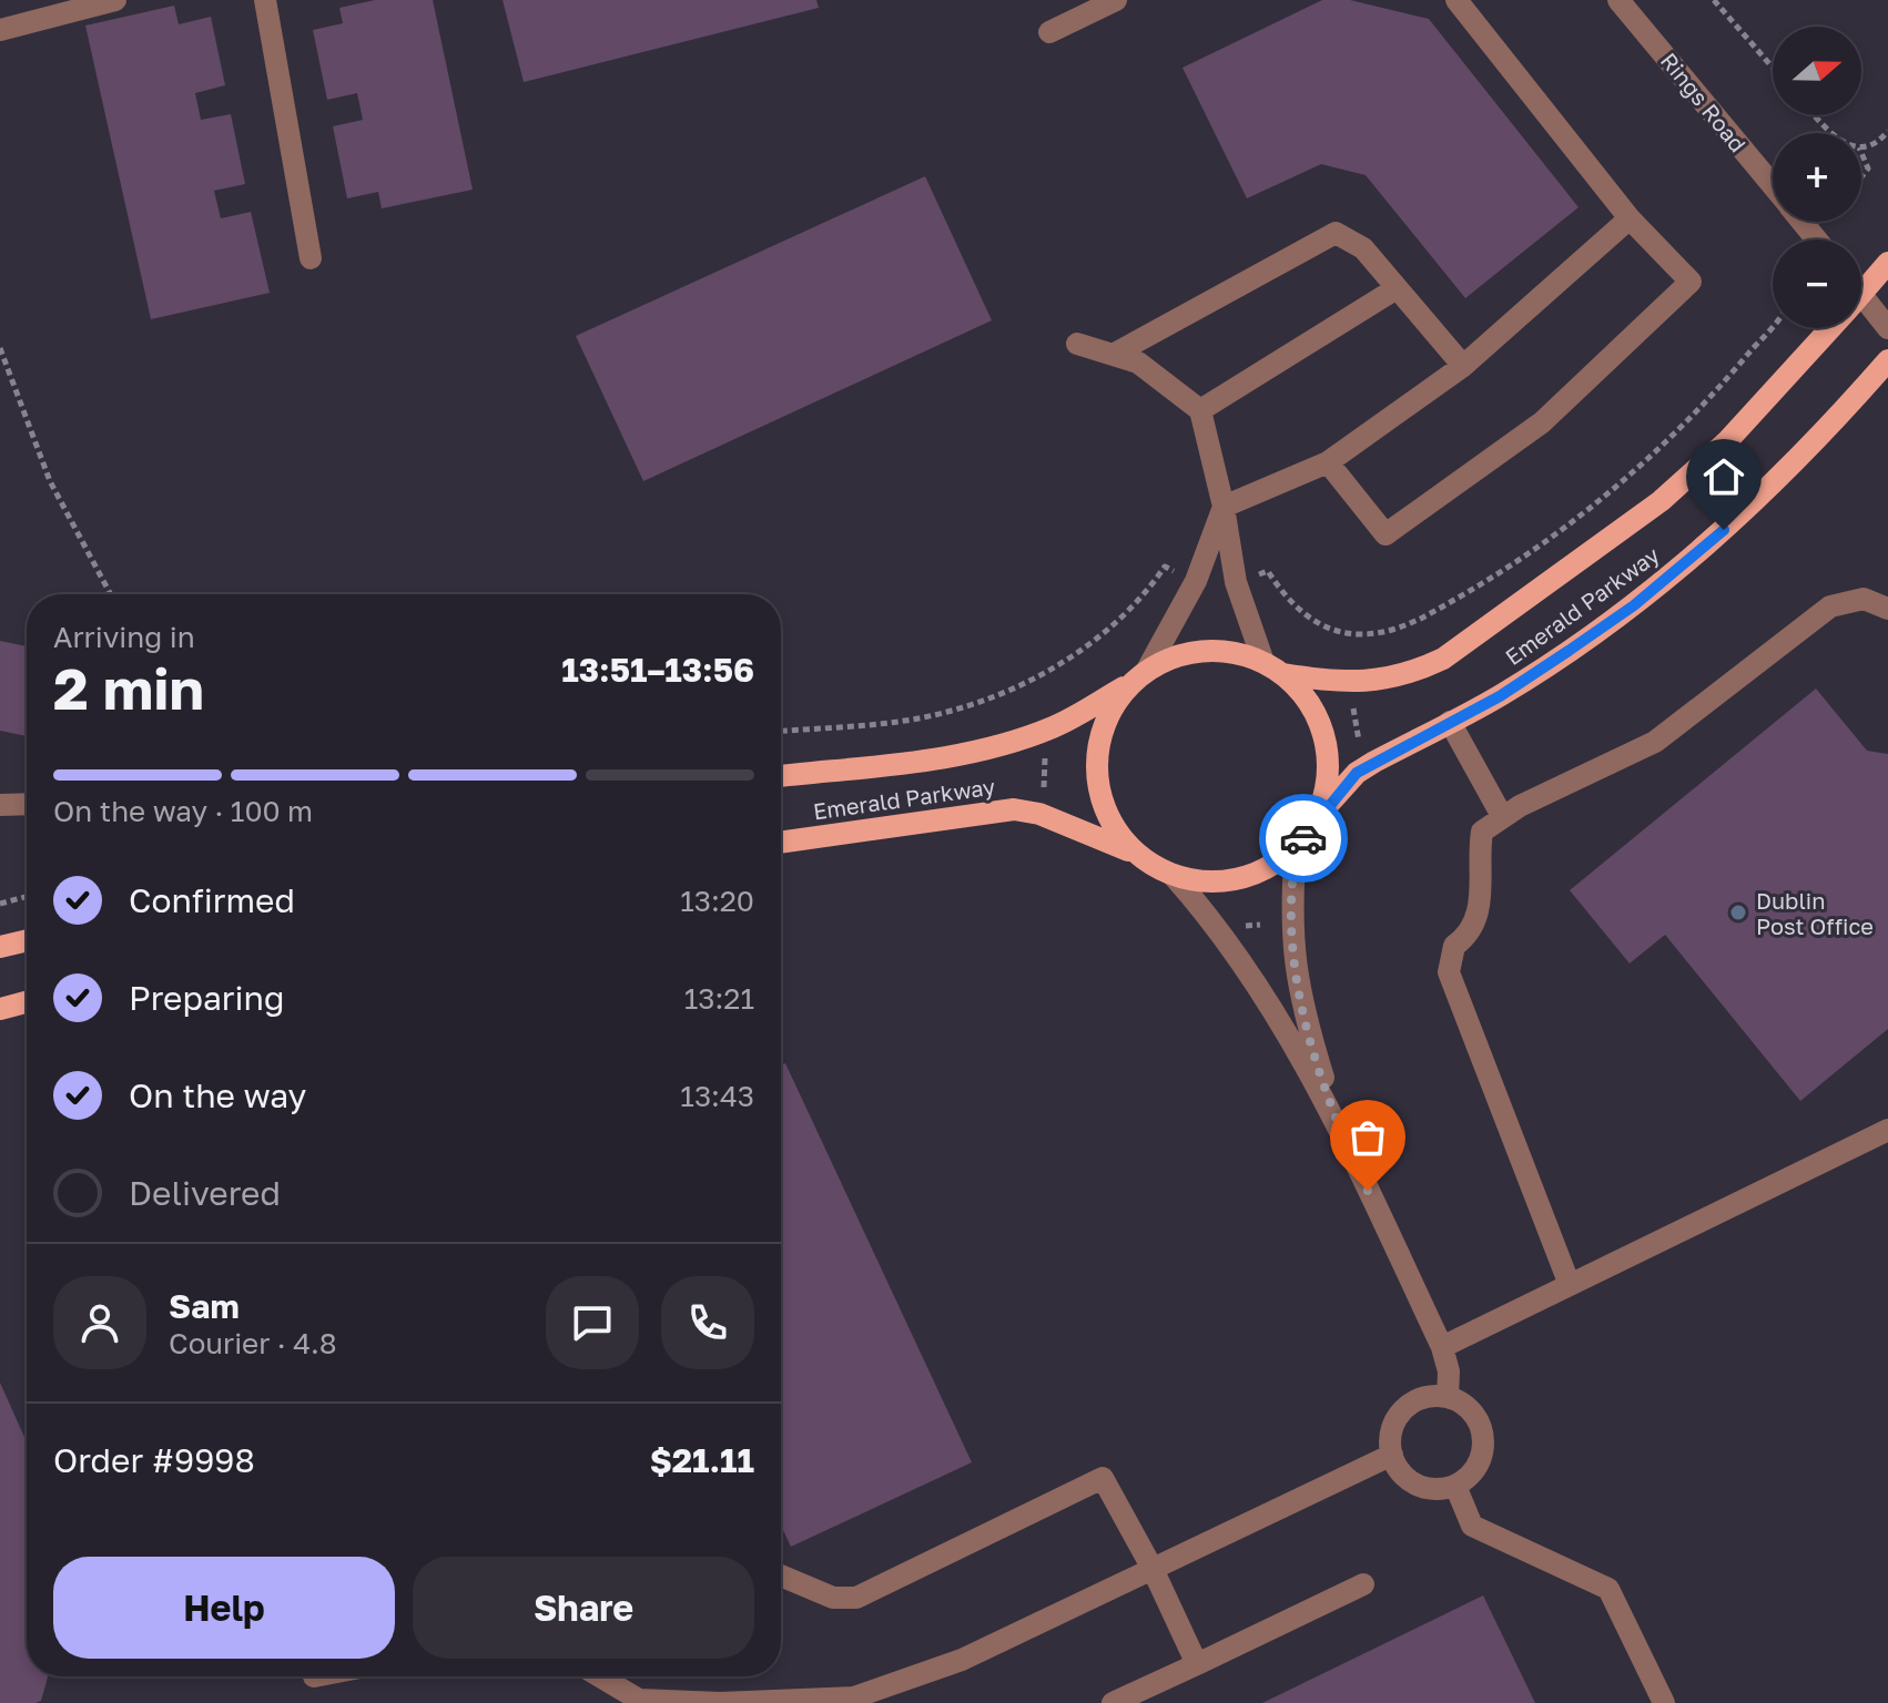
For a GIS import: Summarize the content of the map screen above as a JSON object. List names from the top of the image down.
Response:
{
  "streets": {
    "main road": ["Emerald Parkway"],
    "street": ["Rings Road"]
  },
  "places": ["Dublin Post Office"],
  "north": "right",
  "page": {
    "map_buttons": ["+", "−"],
    "heading": ["2 min", "Arriving in", "13:51–13:56"],
    "panel": [
      "Sam",
      "Courier · 4.8",
      "Order #9998",
      "$21.11"
    ],
    "bar": "On the way · 100 m",
    "list": [
      ["Confirmed", "13:20"],
      ["Preparing", "13:21"],
      ["On the way", "13:43"],
      "Delivered"
    ],
    "buttons": ["Help", "Share"]
  }
}
